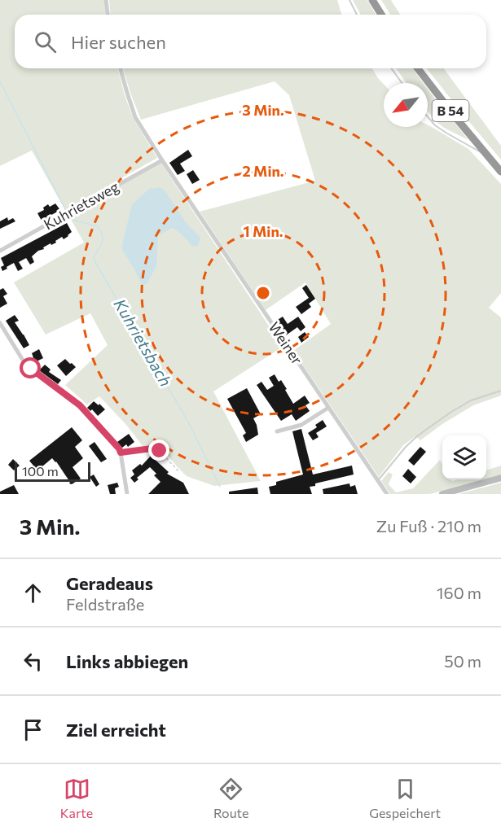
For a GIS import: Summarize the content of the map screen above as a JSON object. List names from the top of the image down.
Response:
{
  "streets": {
    "highway": ["B 54"],
    "street": ["Kuhrietsweg", "Weiner"]
  },
  "crossings": [
    ["Kuhrietsweg", "Weiner"]
  ],
  "water": ["Kuhrietsbach"],
  "scale_bar": "100 m",
  "north": "bottom left",
  "page": {
    "search": "Hier suchen",
    "scale": "100 m",
    "heading": ["3 Min.", "Zu Fuß · 210 m"],
    "list": [
      ["Geradeaus", "Feldstraße", "160 m"],
      ["Links abbiegen", "50 m"],
      "Ziel erreicht"
    ],
    "nav": ["Karte", "Route", "Gespeichert"]
  },
  "rings": ["3 Min.", "2 Min.", "1 Min."]
}
